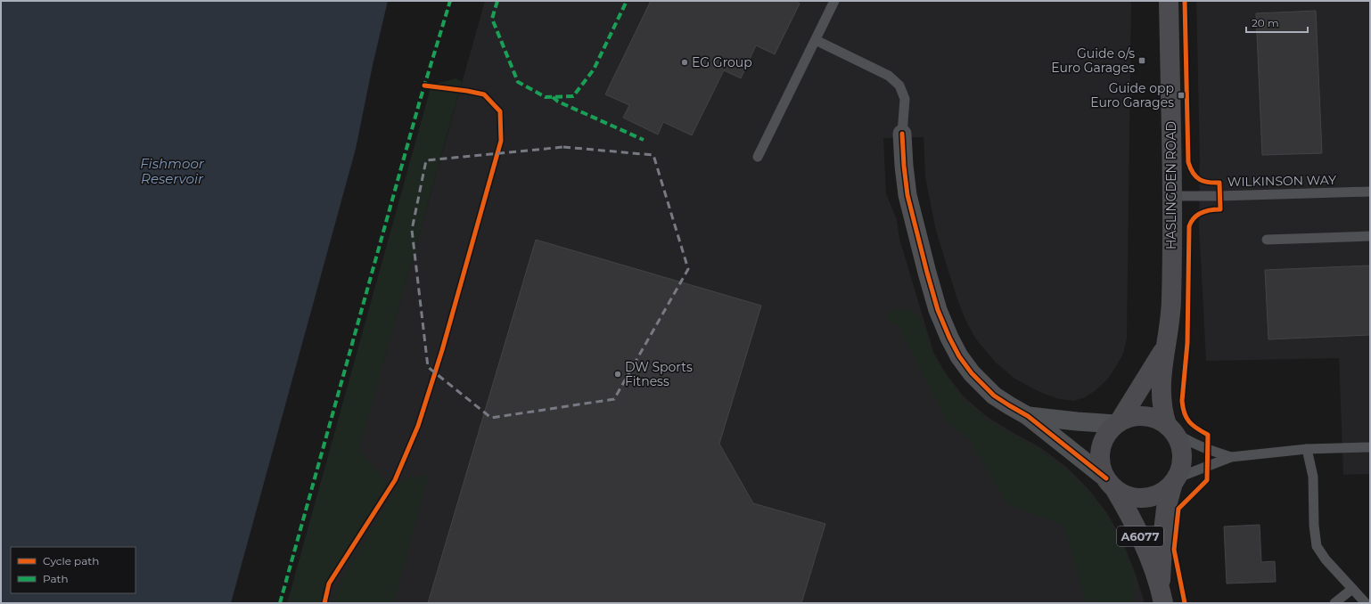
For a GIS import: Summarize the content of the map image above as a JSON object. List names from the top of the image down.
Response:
{
  "streets": {
    "highway": ["HASLINGDEN ROAD", "A6077"],
    "lane": ["WILKINSON WAY"]
  },
  "crossings": [
    ["WILKINSON WAY", "HASLINGDEN ROAD"],
    ["HASLINGDEN ROAD", "A6077"]
  ],
  "water": ["Fishmoor Reservoir"],
  "places": {
    "transit": ["Guide o/s Euro Garages", "Guide opp Euro Garages"],
    "other": ["EG Group", "DW Sports Fitness"]
  },
  "legend": ["Cycle path", "Path"],
  "scale_bar": "20 m"
}
